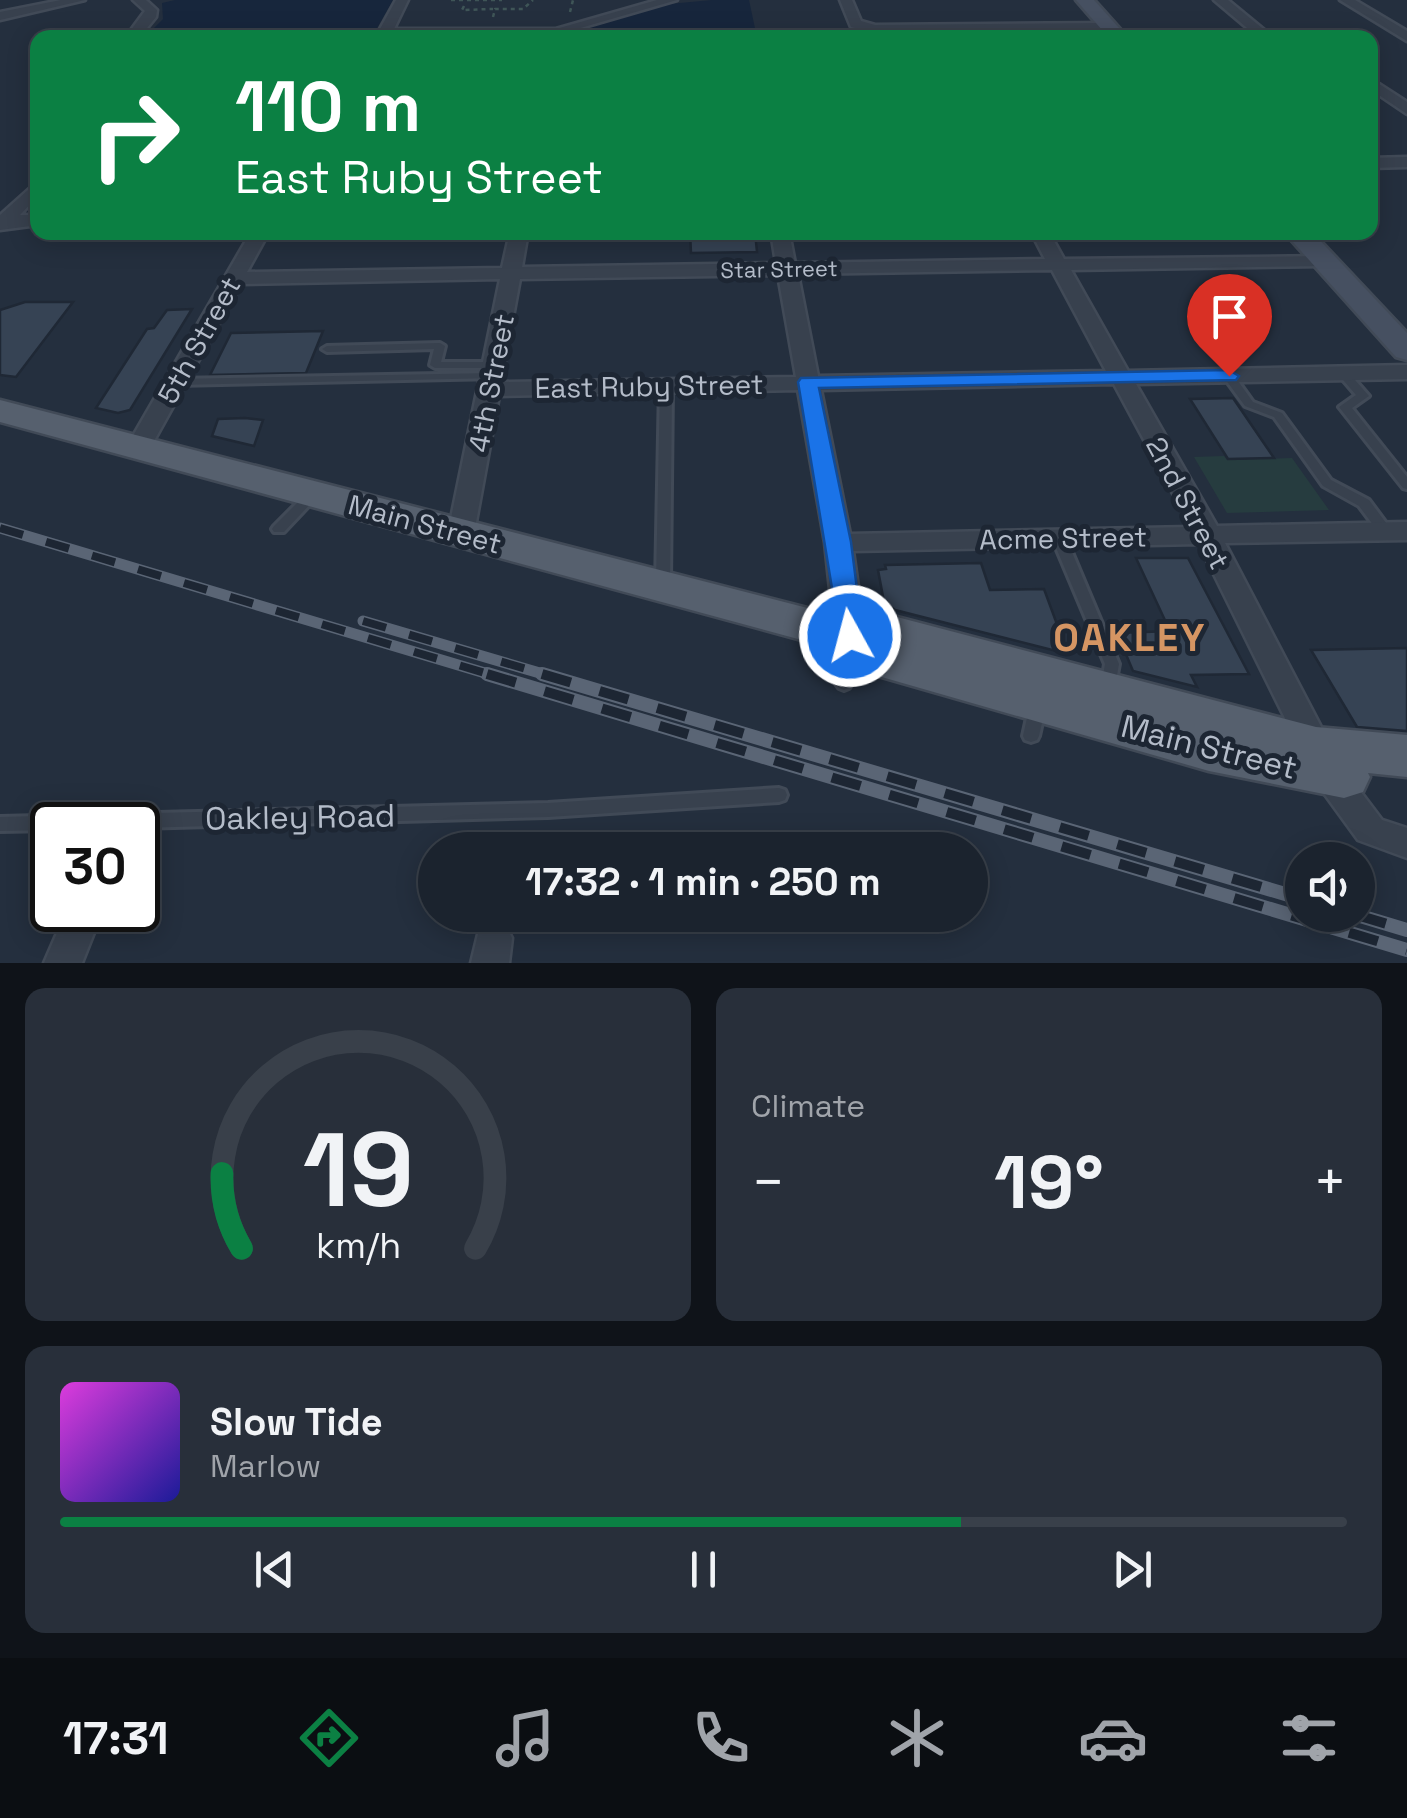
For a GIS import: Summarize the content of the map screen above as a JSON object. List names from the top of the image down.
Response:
{
  "streets": {
    "main road": ["Main Street"],
    "street": [
      "Star Street",
      "5th Street",
      "4th Street",
      "East Ruby Street",
      "2nd Street",
      "Acme Street"
    ],
    "lane": ["Oakley Road"]
  },
  "crossings": [
    ["Star Street", "5th Street"],
    ["Star Street", "4th Street"],
    ["Star Street", "2nd Street"],
    ["5th Street", "Main Street"],
    ["4th Street", "East Ruby Street"],
    ["4th Street", "Main Street"],
    ["East Ruby Street", "2nd Street"],
    ["2nd Street", "Main Street"],
    ["2nd Street", "Acme Street"]
  ],
  "districts": ["OAKLEY"],
  "page": {
    "turn": ["110 m", "East Ruby Street"],
    "limit": "30",
    "trip": "17:32 · 1 min · 250 m",
    "tile": "Climate",
    "heat": ["−", "19°", "+"],
    "song": ["Slow Tide", "Marlow"],
    "tabs": "17:31",
    "gauge": ["19", "km/h"]
  }
}
